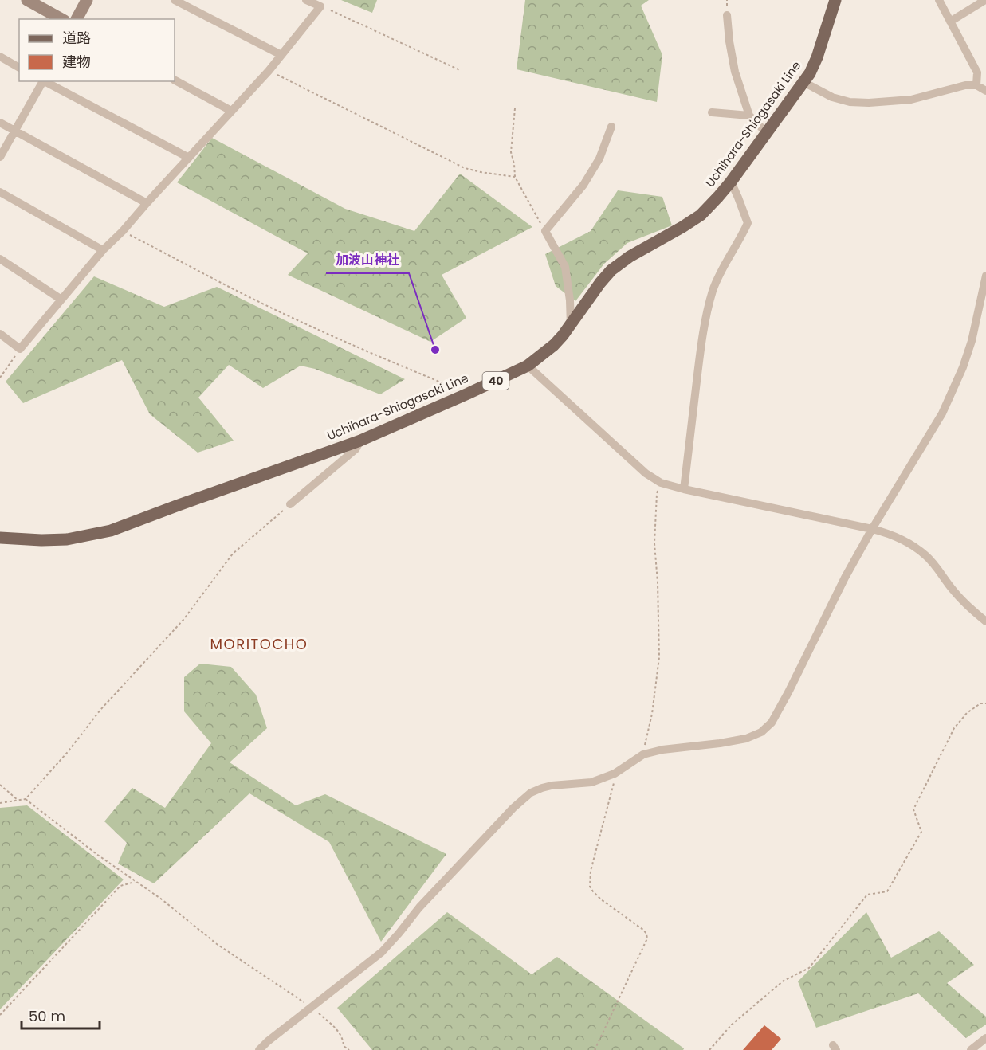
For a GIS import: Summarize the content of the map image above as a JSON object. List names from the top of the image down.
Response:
{
  "streets": {
    "main road": ["Uchihara-Shiogasaki Line", "40"]
  },
  "districts": ["MORITOCHO"],
  "places": ["加波山神社"],
  "legend": ["道路", "建物"],
  "scale_bar": "50 m"
}
